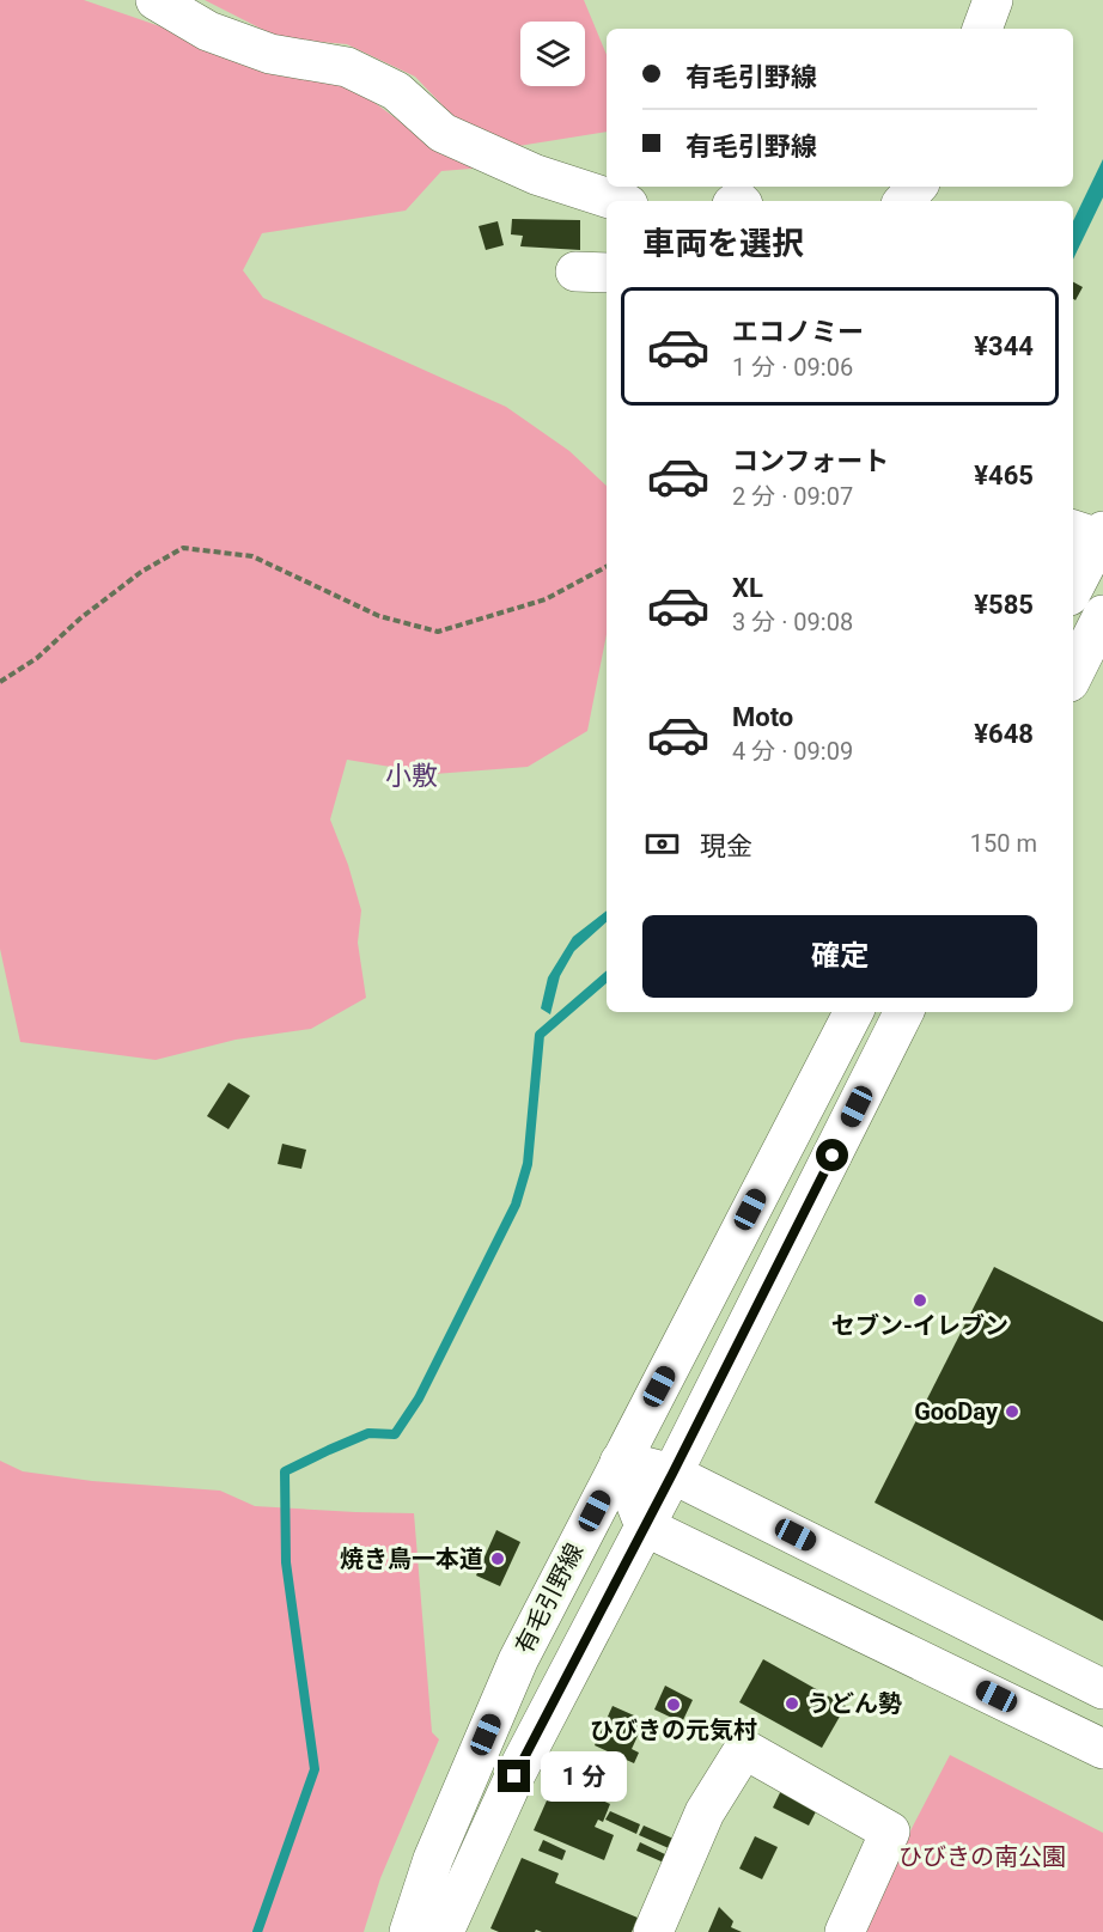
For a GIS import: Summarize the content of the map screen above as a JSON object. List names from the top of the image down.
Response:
{
  "streets": {
    "street": ["有毛引野線"]
  },
  "districts": ["小敷"],
  "parks": ["ひびきの南公園"],
  "places": [
    "セブン-イレブン",
    "GooDay",
    "焼き鳥一本道",
    "うどん勢",
    "ひびきの元気村"
  ],
  "page": {
    "banner": ["有毛引野線", "有毛引野線"],
    "heading": "車両を選択",
    "list": [
      {
        "name": "エコノミー",
        "note": "1 分 · 09:06",
        "value": "¥344"
      },
      {
        "name": "コンフォート",
        "note": "2 分 · 09:07",
        "value": "¥465"
      },
      {
        "name": "XL",
        "note": "3 分 · 09:08",
        "value": "¥585"
      },
      {
        "name": "Moto",
        "note": "4 分 · 09:09",
        "value": "¥648"
      }
    ],
    "pay": ["現金", "150 m"],
    "buttons": "確定",
    "bubble": "1 分"
  }
}
